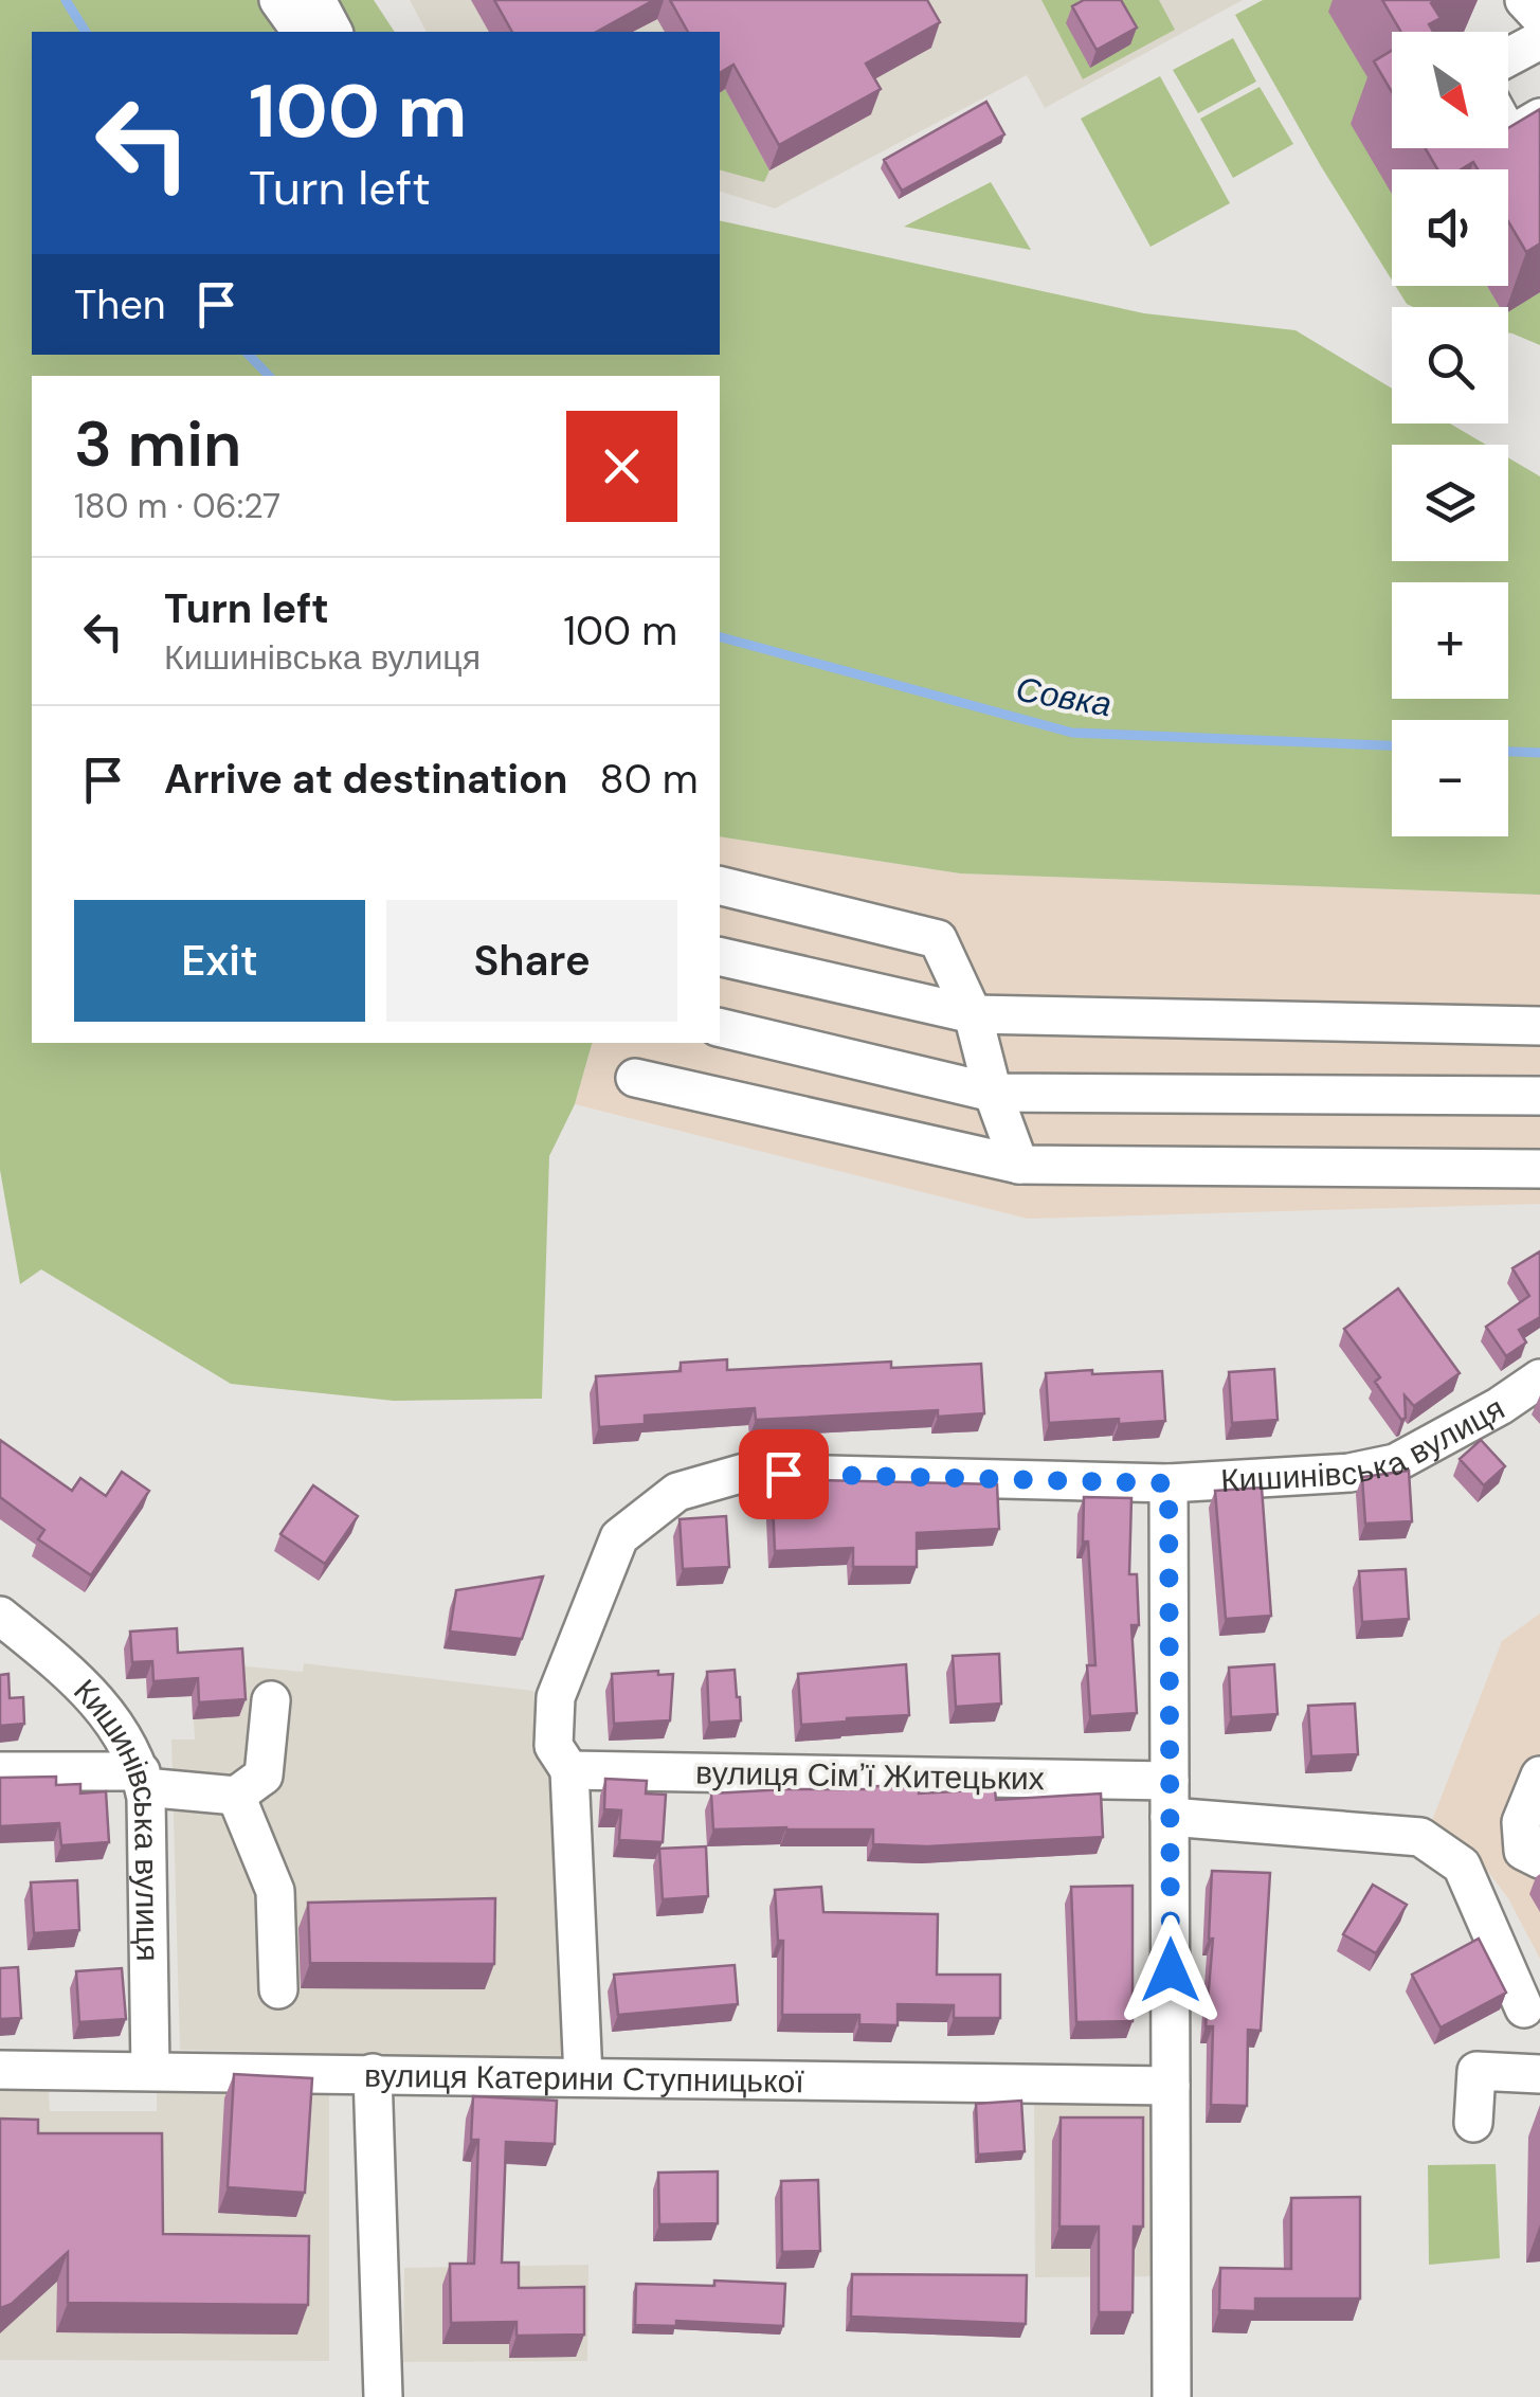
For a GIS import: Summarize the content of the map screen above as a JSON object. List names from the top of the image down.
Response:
{
  "streets": {
    "street": ["Кишинівська вулиця", "вулиця Сімʼї Житецьких", "вулиця Катерини Ступницької"]
  },
  "crossings": [
    ["Кишинівська вулиця", "вулиця Сімʼї Житецьких"],
    ["Кишинівська вулиця", "вулиця Катерини Ступницької"]
  ],
  "water": ["Совка"],
  "north": "bottom right",
  "page": {
    "map_buttons": ["+", "−"],
    "turn": ["100 m", "Turn left"],
    "then": "Then",
    "heading": ["3 min", "180 m · 06:27"],
    "list": [
      {
        "name": "Turn left",
        "note": "Кишинівська вулиця",
        "value": "100 m"
      },
      {
        "name": "Arrive at destination",
        "value": "80 m"
      }
    ],
    "buttons": ["Exit", "Share"]
  }
}
